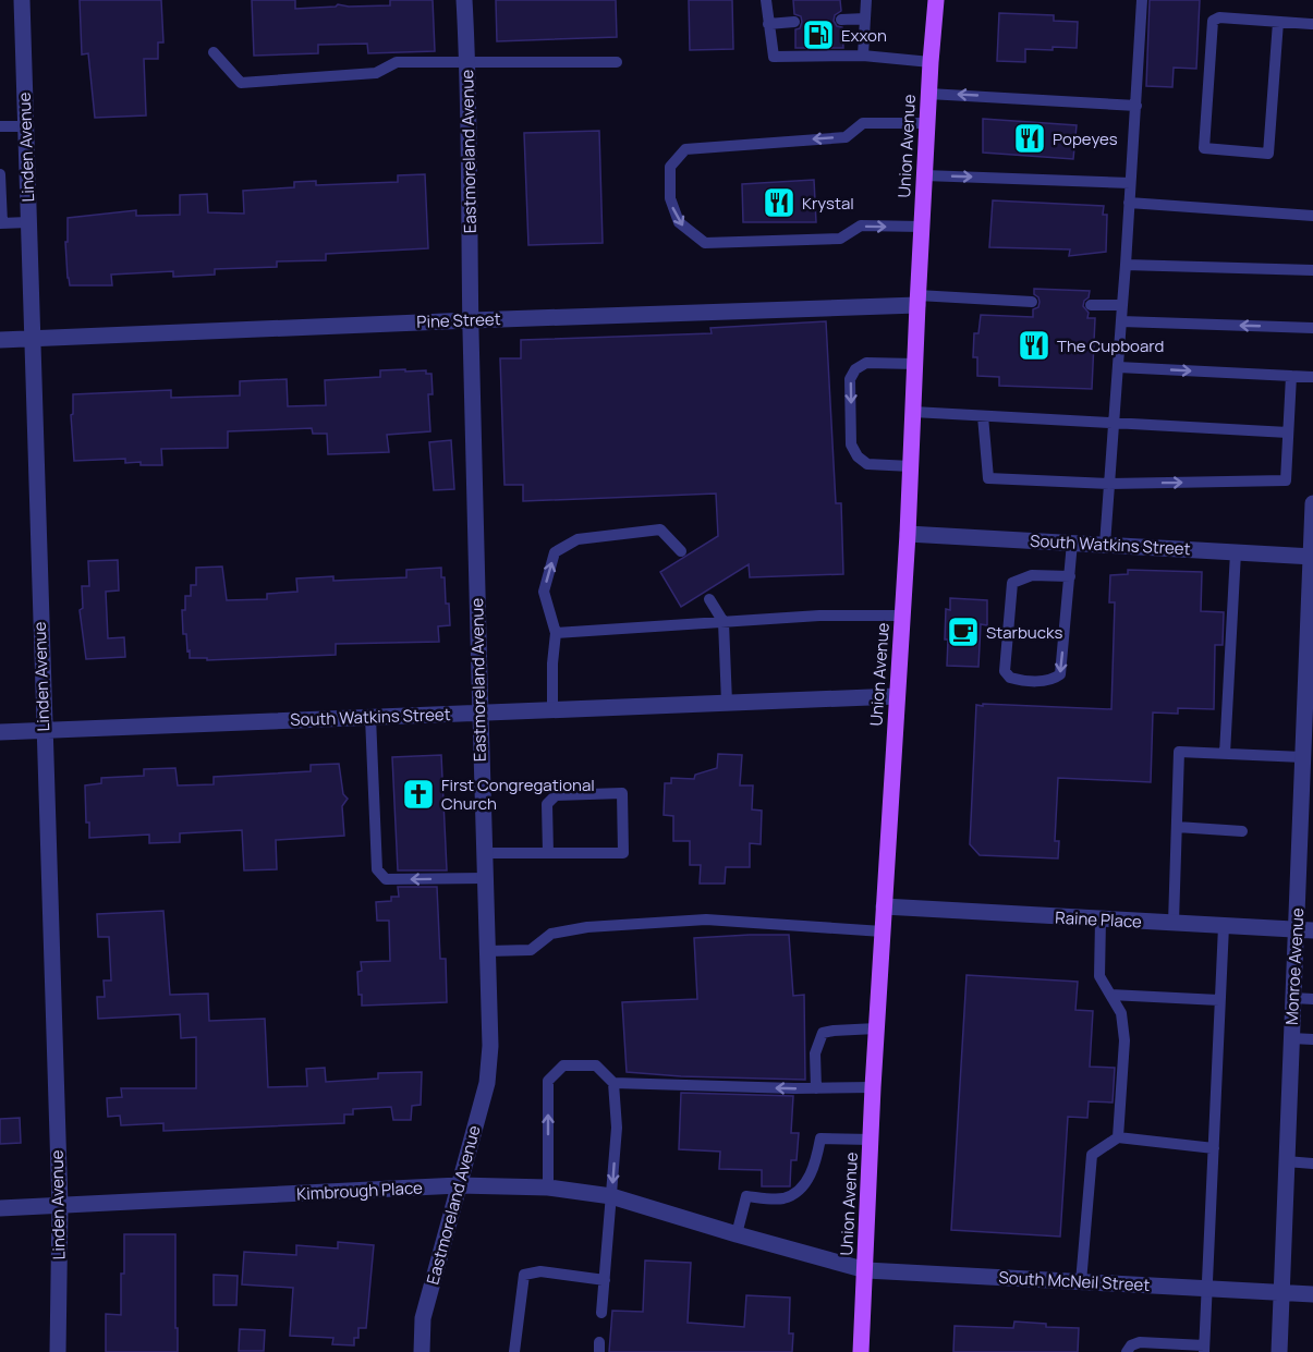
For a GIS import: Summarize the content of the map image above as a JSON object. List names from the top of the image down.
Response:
{
  "streets": {
    "main road": ["Union Avenue"],
    "street": [
      "Linden Avenue",
      "Eastmoreland Avenue",
      "Pine Street",
      "South Watkins Street",
      "Raine Place",
      "Monroe Avenue",
      "Kimbrough Place",
      "South McNeil Street"
    ]
  },
  "crossings": [
    ["Union Avenue", "Pine Street"],
    ["Union Avenue", "South Watkins Street"],
    ["Union Avenue", "Raine Place"],
    ["Union Avenue", "Kimbrough Place"],
    ["Union Avenue", "South McNeil Street"],
    ["Linden Avenue", "Pine Street"],
    ["Linden Avenue", "South Watkins Street"],
    ["Linden Avenue", "Kimbrough Place"],
    ["Eastmoreland Avenue", "Pine Street"],
    ["Eastmoreland Avenue", "South Watkins Street"],
    ["Eastmoreland Avenue", "Kimbrough Place"],
    ["South Watkins Street", "Monroe Avenue"],
    ["Raine Place", "Monroe Avenue"],
    ["Monroe Avenue", "South McNeil Street"],
    ["Kimbrough Place", "South McNeil Street"]
  ],
  "places": {
    "fuel station": ["Exxon"],
    "restaurant": ["Popeyes", "Krystal", "The Cupboard"],
    "cafe": ["Starbucks"],
    "church": ["First Congregational Church"]
  }
}
